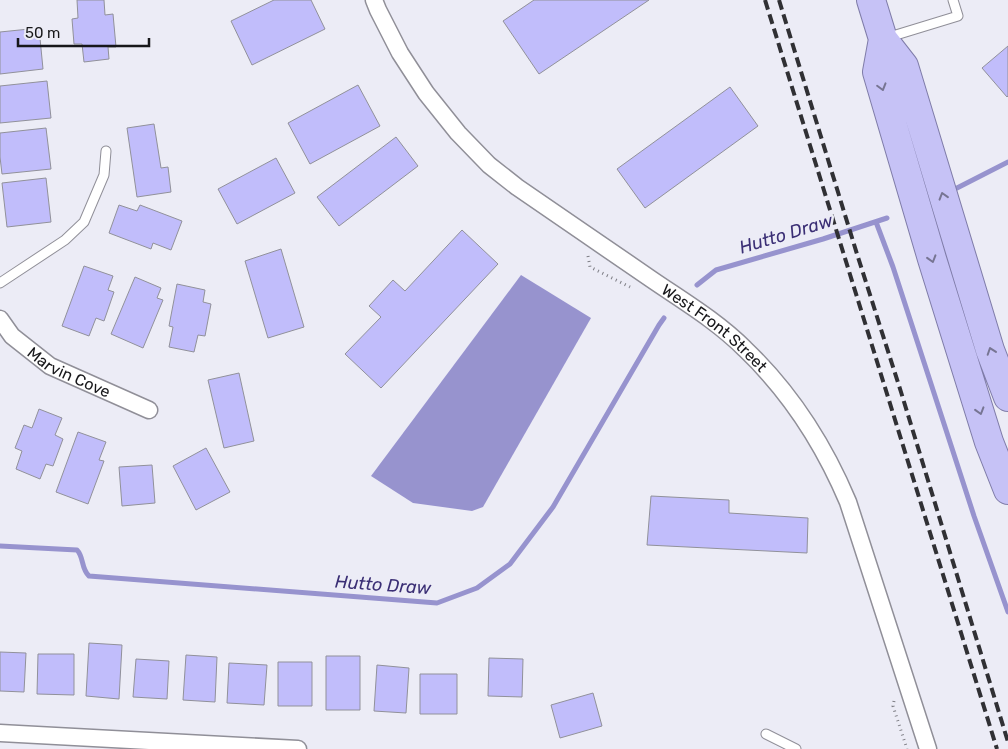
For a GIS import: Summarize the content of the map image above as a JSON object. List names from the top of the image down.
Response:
{
  "streets": {
    "street": ["West Front Street", "Marvin Cove"]
  },
  "water": ["Hutto Draw"],
  "scale_bar": "50 m"
}
